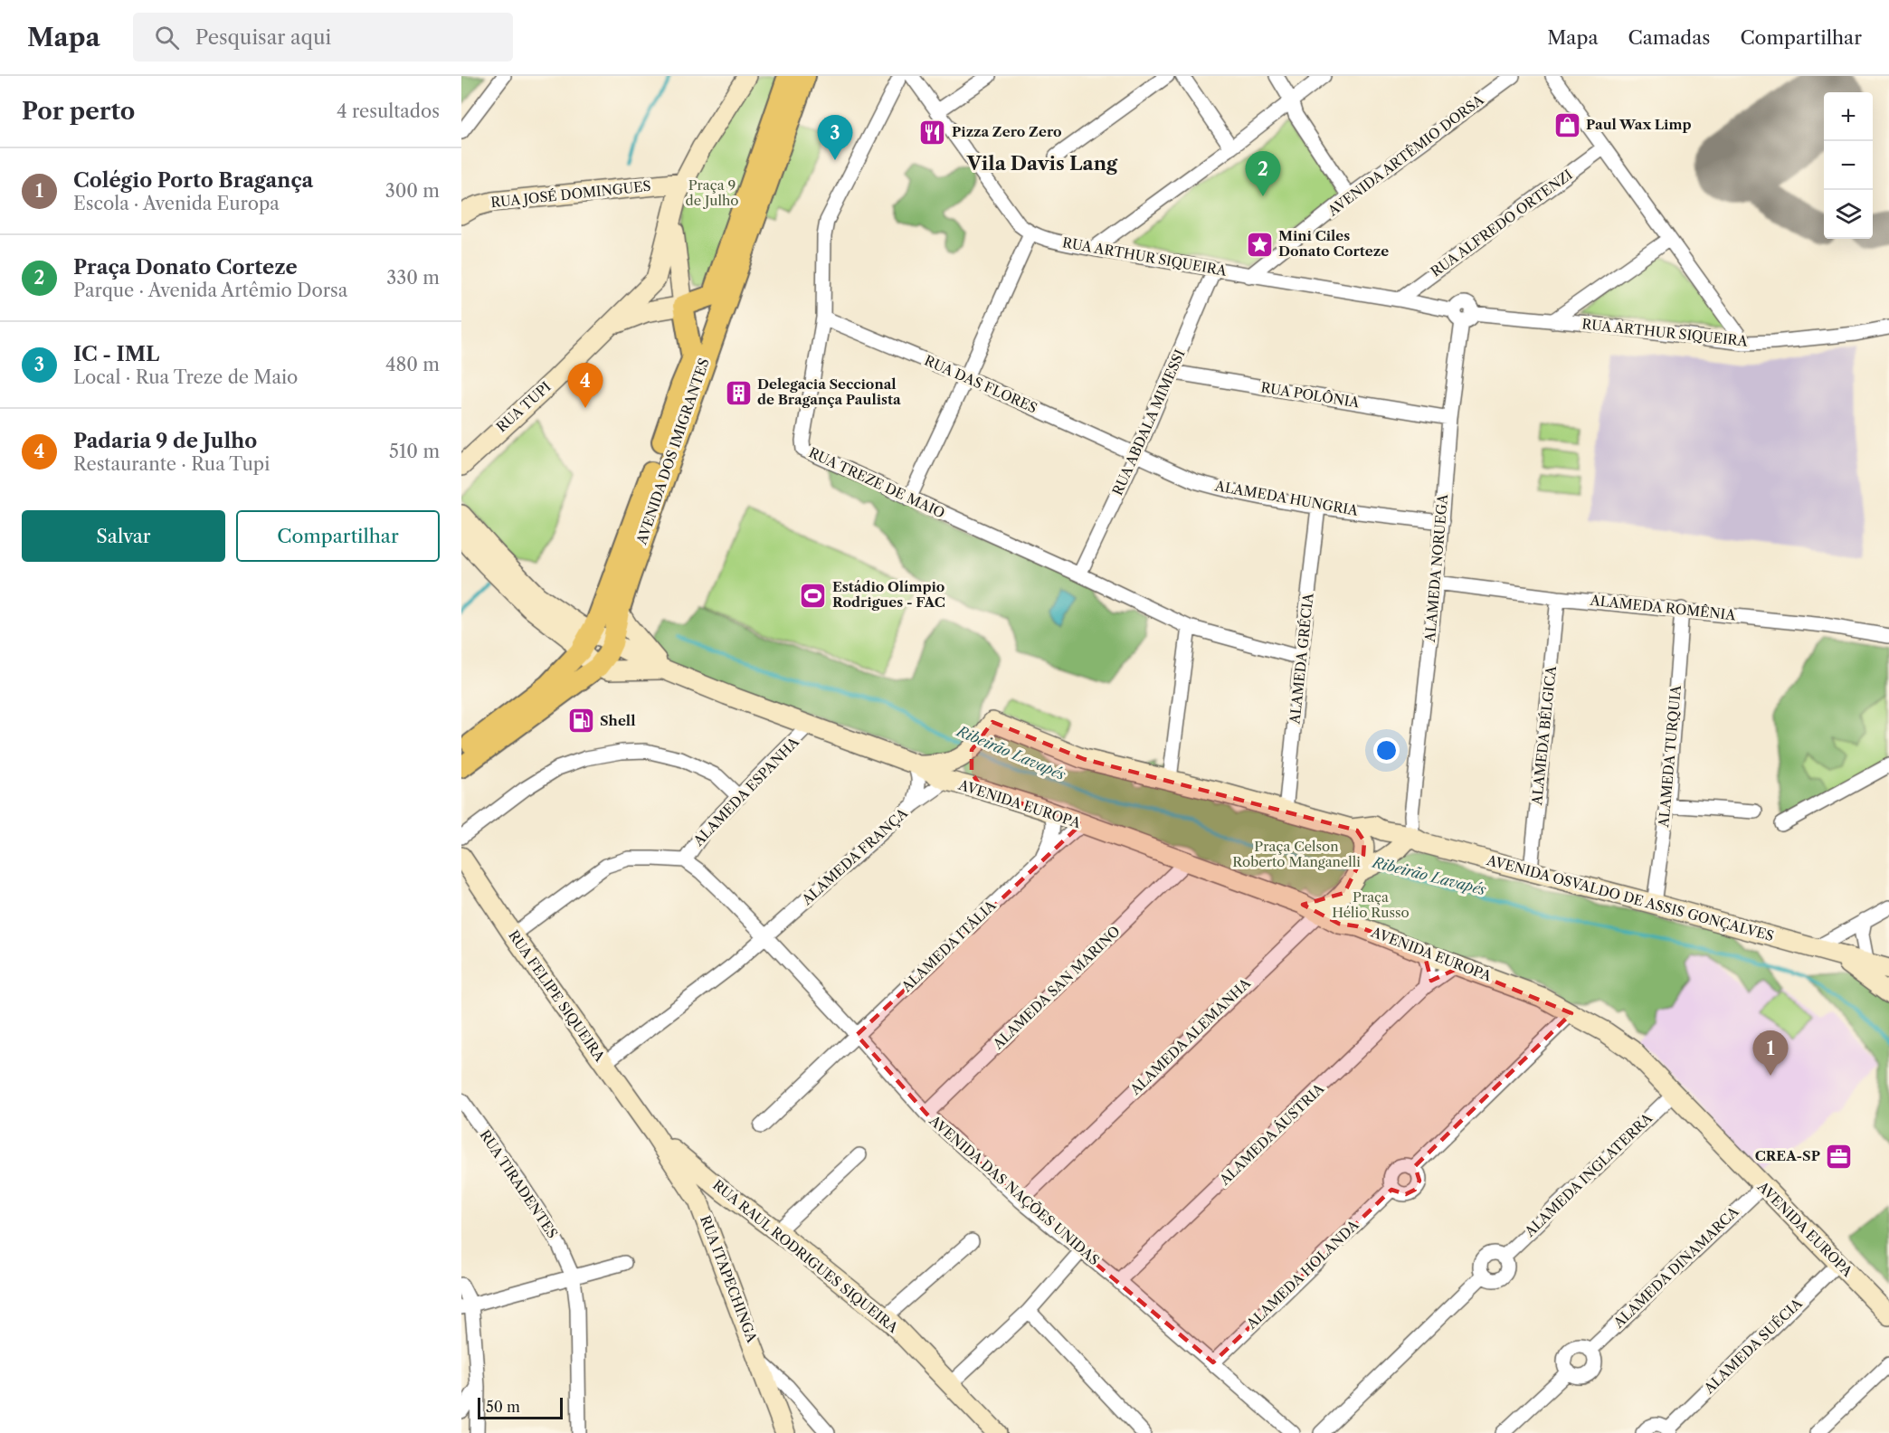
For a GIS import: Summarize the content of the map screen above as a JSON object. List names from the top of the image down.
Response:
{
  "streets": {
    "main road": ["AVENIDA DOS IMIGRANTES"],
    "street": [
      "AVENIDA ARTÊMIO DORSA",
      "RUA JOSÉ DOMINGUES",
      "RUA ALFREDO ORTENZI",
      "RUA ARTHUR SIQUEIRA",
      "RUA DAS FLORES",
      "RUA POLÔNIA",
      "RUA TUPI",
      "RUA ABDALA MIMESSI",
      "RUA TREZE DE MAIO",
      "ALAMEDA HUNGRIA",
      "ALAMEDA NORUEGA",
      "ALAMEDA ROMÊNIA",
      "ALAMEDA GRÉCIA",
      "ALAMEDA BÉLGICA",
      "ALAMEDA TURQUIA",
      "ALAMEDA ESPANHA",
      "AVENIDA EUROPA",
      "ALAMEDA FRANÇA",
      "AVENIDA OSVALDO DE ASSIS GONÇALVES",
      "ALAMEDA ITÁLIA",
      "ALAMEDA SAN MARINO",
      "RUA FELIPE SIQUEIRA",
      "ALAMEDA ALEMANHA",
      "ALAMEDA ÁUSTRIA",
      "ALAMEDA INGLATERRA",
      "RUA TIRADENTES",
      "AVENIDA DAS NAÇÕES UNIDAS",
      "RUA RAUL RODRIGUES SIQUEIRA",
      "ALAMEDA DINAMARCA",
      "ALAMEDA HOLANDA",
      "RUA ITAPECHINGA",
      "ALAMEDA SUÉCIA"
    ]
  },
  "crossings": [
    ["AVENIDA ARTÊMIO DORSA", "RUA ARTHUR SIQUEIRA"],
    ["RUA JOSÉ DOMINGUES", "RUA TUPI"],
    ["RUA ALFREDO ORTENZI", "RUA ARTHUR SIQUEIRA"],
    ["RUA ARTHUR SIQUEIRA", "RUA ABDALA MIMESSI"],
    ["RUA ARTHUR SIQUEIRA", "ALAMEDA NORUEGA"],
    ["RUA DAS FLORES", "RUA ABDALA MIMESSI"],
    ["RUA DAS FLORES", "RUA TREZE DE MAIO"],
    ["RUA DAS FLORES", "ALAMEDA HUNGRIA"],
    ["RUA POLÔNIA", "RUA ABDALA MIMESSI"],
    ["RUA POLÔNIA", "ALAMEDA NORUEGA"],
    ["RUA ABDALA MIMESSI", "RUA TREZE DE MAIO"],
    ["RUA ABDALA MIMESSI", "ALAMEDA HUNGRIA"],
    ["AVENIDA DOS IMIGRANTES", "AVENIDA EUROPA"],
    ["RUA TREZE DE MAIO", "ALAMEDA GRÉCIA"],
    ["ALAMEDA HUNGRIA", "ALAMEDA NORUEGA"],
    ["ALAMEDA HUNGRIA", "ALAMEDA GRÉCIA"],
    ["ALAMEDA NORUEGA", "ALAMEDA ROMÊNIA"],
    ["ALAMEDA NORUEGA", "AVENIDA OSVALDO DE ASSIS GONÇALVES"],
    ["ALAMEDA ROMÊNIA", "ALAMEDA BÉLGICA"],
    ["ALAMEDA ROMÊNIA", "ALAMEDA TURQUIA"],
    ["ALAMEDA GRÉCIA", "AVENIDA OSVALDO DE ASSIS GONÇALVES"],
    ["ALAMEDA BÉLGICA", "AVENIDA OSVALDO DE ASSIS GONÇALVES"],
    ["ALAMEDA TURQUIA", "AVENIDA OSVALDO DE ASSIS GONÇALVES"],
    ["ALAMEDA ESPANHA", "AVENIDA EUROPA"],
    ["ALAMEDA ESPANHA", "AVENIDA DAS NAÇÕES UNIDAS"],
    ["AVENIDA EUROPA", "ALAMEDA FRANÇA"],
    ["AVENIDA EUROPA", "ALAMEDA ITÁLIA"],
    ["AVENIDA EUROPA", "ALAMEDA SAN MARINO"],
    ["AVENIDA EUROPA", "ALAMEDA ALEMANHA"],
    ["AVENIDA EUROPA", "ALAMEDA ÁUSTRIA"],
    ["AVENIDA EUROPA", "ALAMEDA INGLATERRA"],
    ["AVENIDA EUROPA", "ALAMEDA DINAMARCA"],
    ["AVENIDA EUROPA", "ALAMEDA HOLANDA"],
    ["AVENIDA EUROPA", "ALAMEDA SUÉCIA"],
    ["ALAMEDA FRANÇA", "RUA FELIPE SIQUEIRA"],
    ["ALAMEDA FRANÇA", "AVENIDA DAS NAÇÕES UNIDAS"],
    ["AVENIDA OSVALDO DE ASSIS GONÇALVES", "ALAMEDA ALEMANHA"],
    ["ALAMEDA ITÁLIA", "AVENIDA DAS NAÇÕES UNIDAS"],
    ["ALAMEDA SAN MARINO", "AVENIDA DAS NAÇÕES UNIDAS"],
    ["RUA FELIPE SIQUEIRA", "RUA RAUL RODRIGUES SIQUEIRA"],
    ["RUA FELIPE SIQUEIRA", "RUA ITAPECHINGA"],
    ["ALAMEDA ALEMANHA", "AVENIDA DAS NAÇÕES UNIDAS"],
    ["ALAMEDA ÁUSTRIA", "AVENIDA DAS NAÇÕES UNIDAS"],
    ["AVENIDA DAS NAÇÕES UNIDAS", "ALAMEDA HOLANDA"],
    ["RUA RAUL RODRIGUES SIQUEIRA", "RUA ITAPECHINGA"]
  ],
  "districts": ["Vila Davis Lang"],
  "water": ["Ribeirão Lavapés"],
  "parks": ["Praça 9 de Julho", "Praça Celson Roberto Manganelli", "Praça Hélio Russo"],
  "places": {
    "shop": ["Paul Wax Limp"],
    "restaurant": ["Pizza Zero Zero"],
    "place": ["Mini Ciles Donato Corteze"],
    "building": ["Delegacia Seccional de Bragança Paulista"],
    "sports": ["Estádio Olímpio Rodrigues - FAC"],
    "fuel station": ["Shell"],
    "office": ["CREA-SP"]
  },
  "scale_bar": "50 m",
  "page": {
    "header": "Mapa",
    "search": "Pesquisar aqui",
    "nav": ["Mapa", "Camadas", "Compartilhar"],
    "heading": ["Por perto", "4 resultados"],
    "map_buttons": ["+", "−"],
    "pins": [
      "3",
      "2",
      "4",
      "1"
    ],
    "list": [
      {
        "mark": "1",
        "name": "Colégio Porto Bragança",
        "note": "Escola · Avenida Europa",
        "value": "300 m"
      },
      {
        "mark": "2",
        "name": "Praça Donato Corteze",
        "note": "Parque · Avenida Artêmio Dorsa",
        "value": "330 m"
      },
      {
        "mark": "3",
        "name": "IC - IML",
        "note": "Local · Rua Treze de Maio",
        "value": "480 m"
      },
      {
        "mark": "4",
        "name": "Padaria 9 de Julho",
        "note": "Restaurante · Rua Tupi",
        "value": "510 m"
      }
    ],
    "buttons": ["Salvar", "Compartilhar"],
    "scale": "50 m"
  }
}
